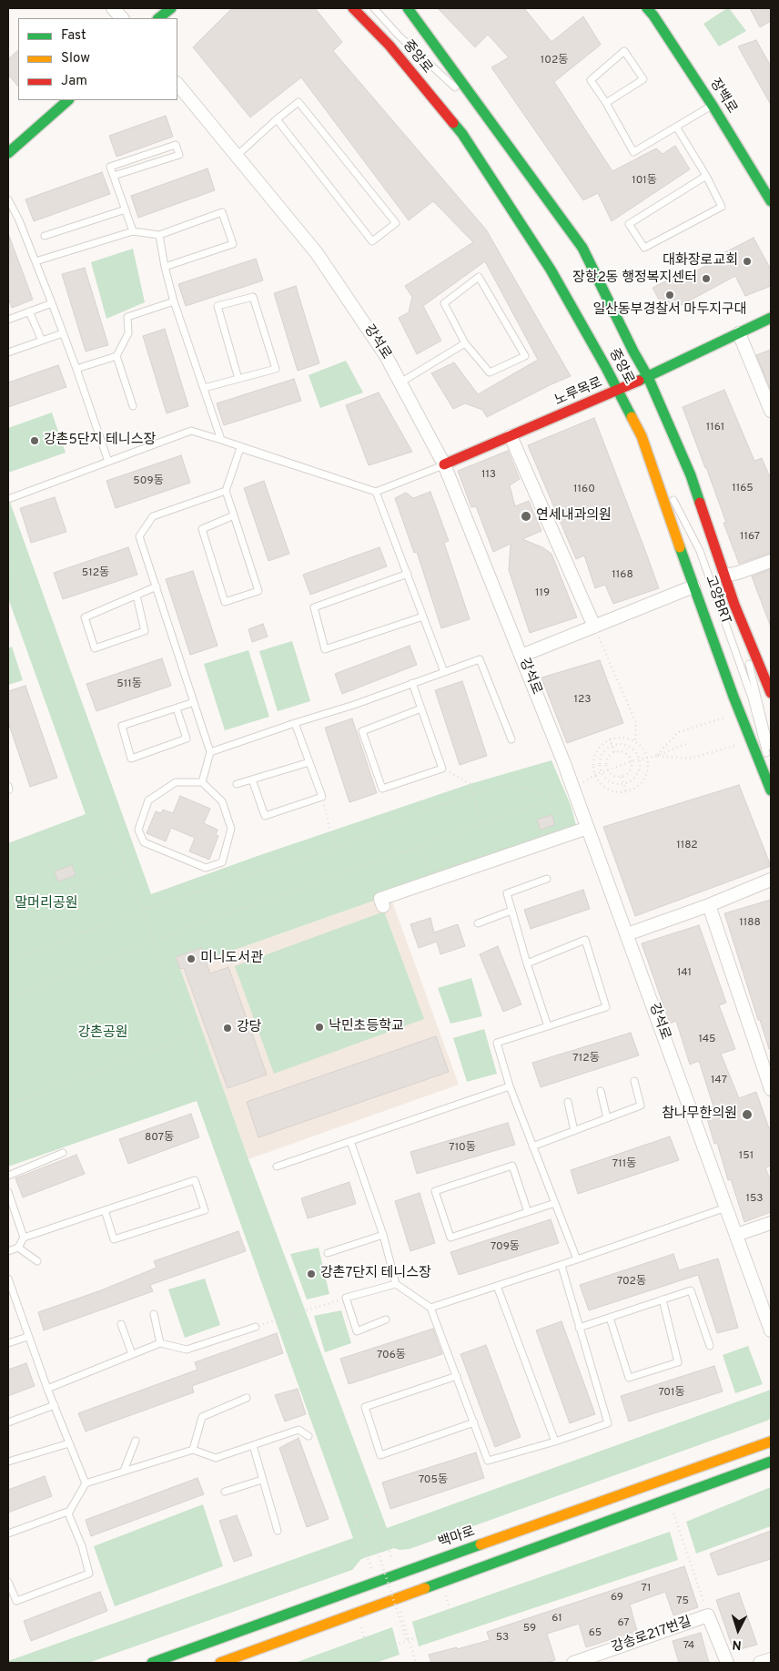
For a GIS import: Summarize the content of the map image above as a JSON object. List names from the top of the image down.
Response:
{
  "streets": {
    "main road": [
      "중앙로",
      "장백로",
      "노루목로",
      "백마로"
    ],
    "street": ["강석로", "강송로217번길"],
    "lane": ["고양BRT"]
  },
  "crossings": [
    ["중앙로", "노루목로"],
    ["중앙로", "고양BRT"],
    ["강석로", "노루목로"]
  ],
  "parks": ["말머리공원", "강촌공원"],
  "places": [
    "대화장로교회",
    "장항2동 행정복지센터",
    "일산동부경찰서 마두지구대",
    "강촌5단지 테니스장",
    "연세내과의원",
    "미니도서관",
    "낙민초등학교",
    "강당",
    "참나무한의원",
    "강촌7단지 테니스장"
  ],
  "house_numbers": [
    "102동",
    "101동",
    "1161",
    "113",
    "509동",
    "1165",
    "1160",
    "1167",
    "512동",
    "1168",
    "119",
    "511동",
    "123",
    "1182",
    "1188",
    "141",
    "145",
    "712동",
    "147",
    "807동",
    "710동",
    "151",
    "711동",
    "153",
    "709동",
    "702동",
    "706동",
    "701동",
    "705동",
    "71",
    "69",
    "75",
    "61",
    "67",
    "59",
    "65",
    "53",
    "74"
  ],
  "legend": ["Fast", "Slow", "Jam"],
  "north": "bottom"
}
